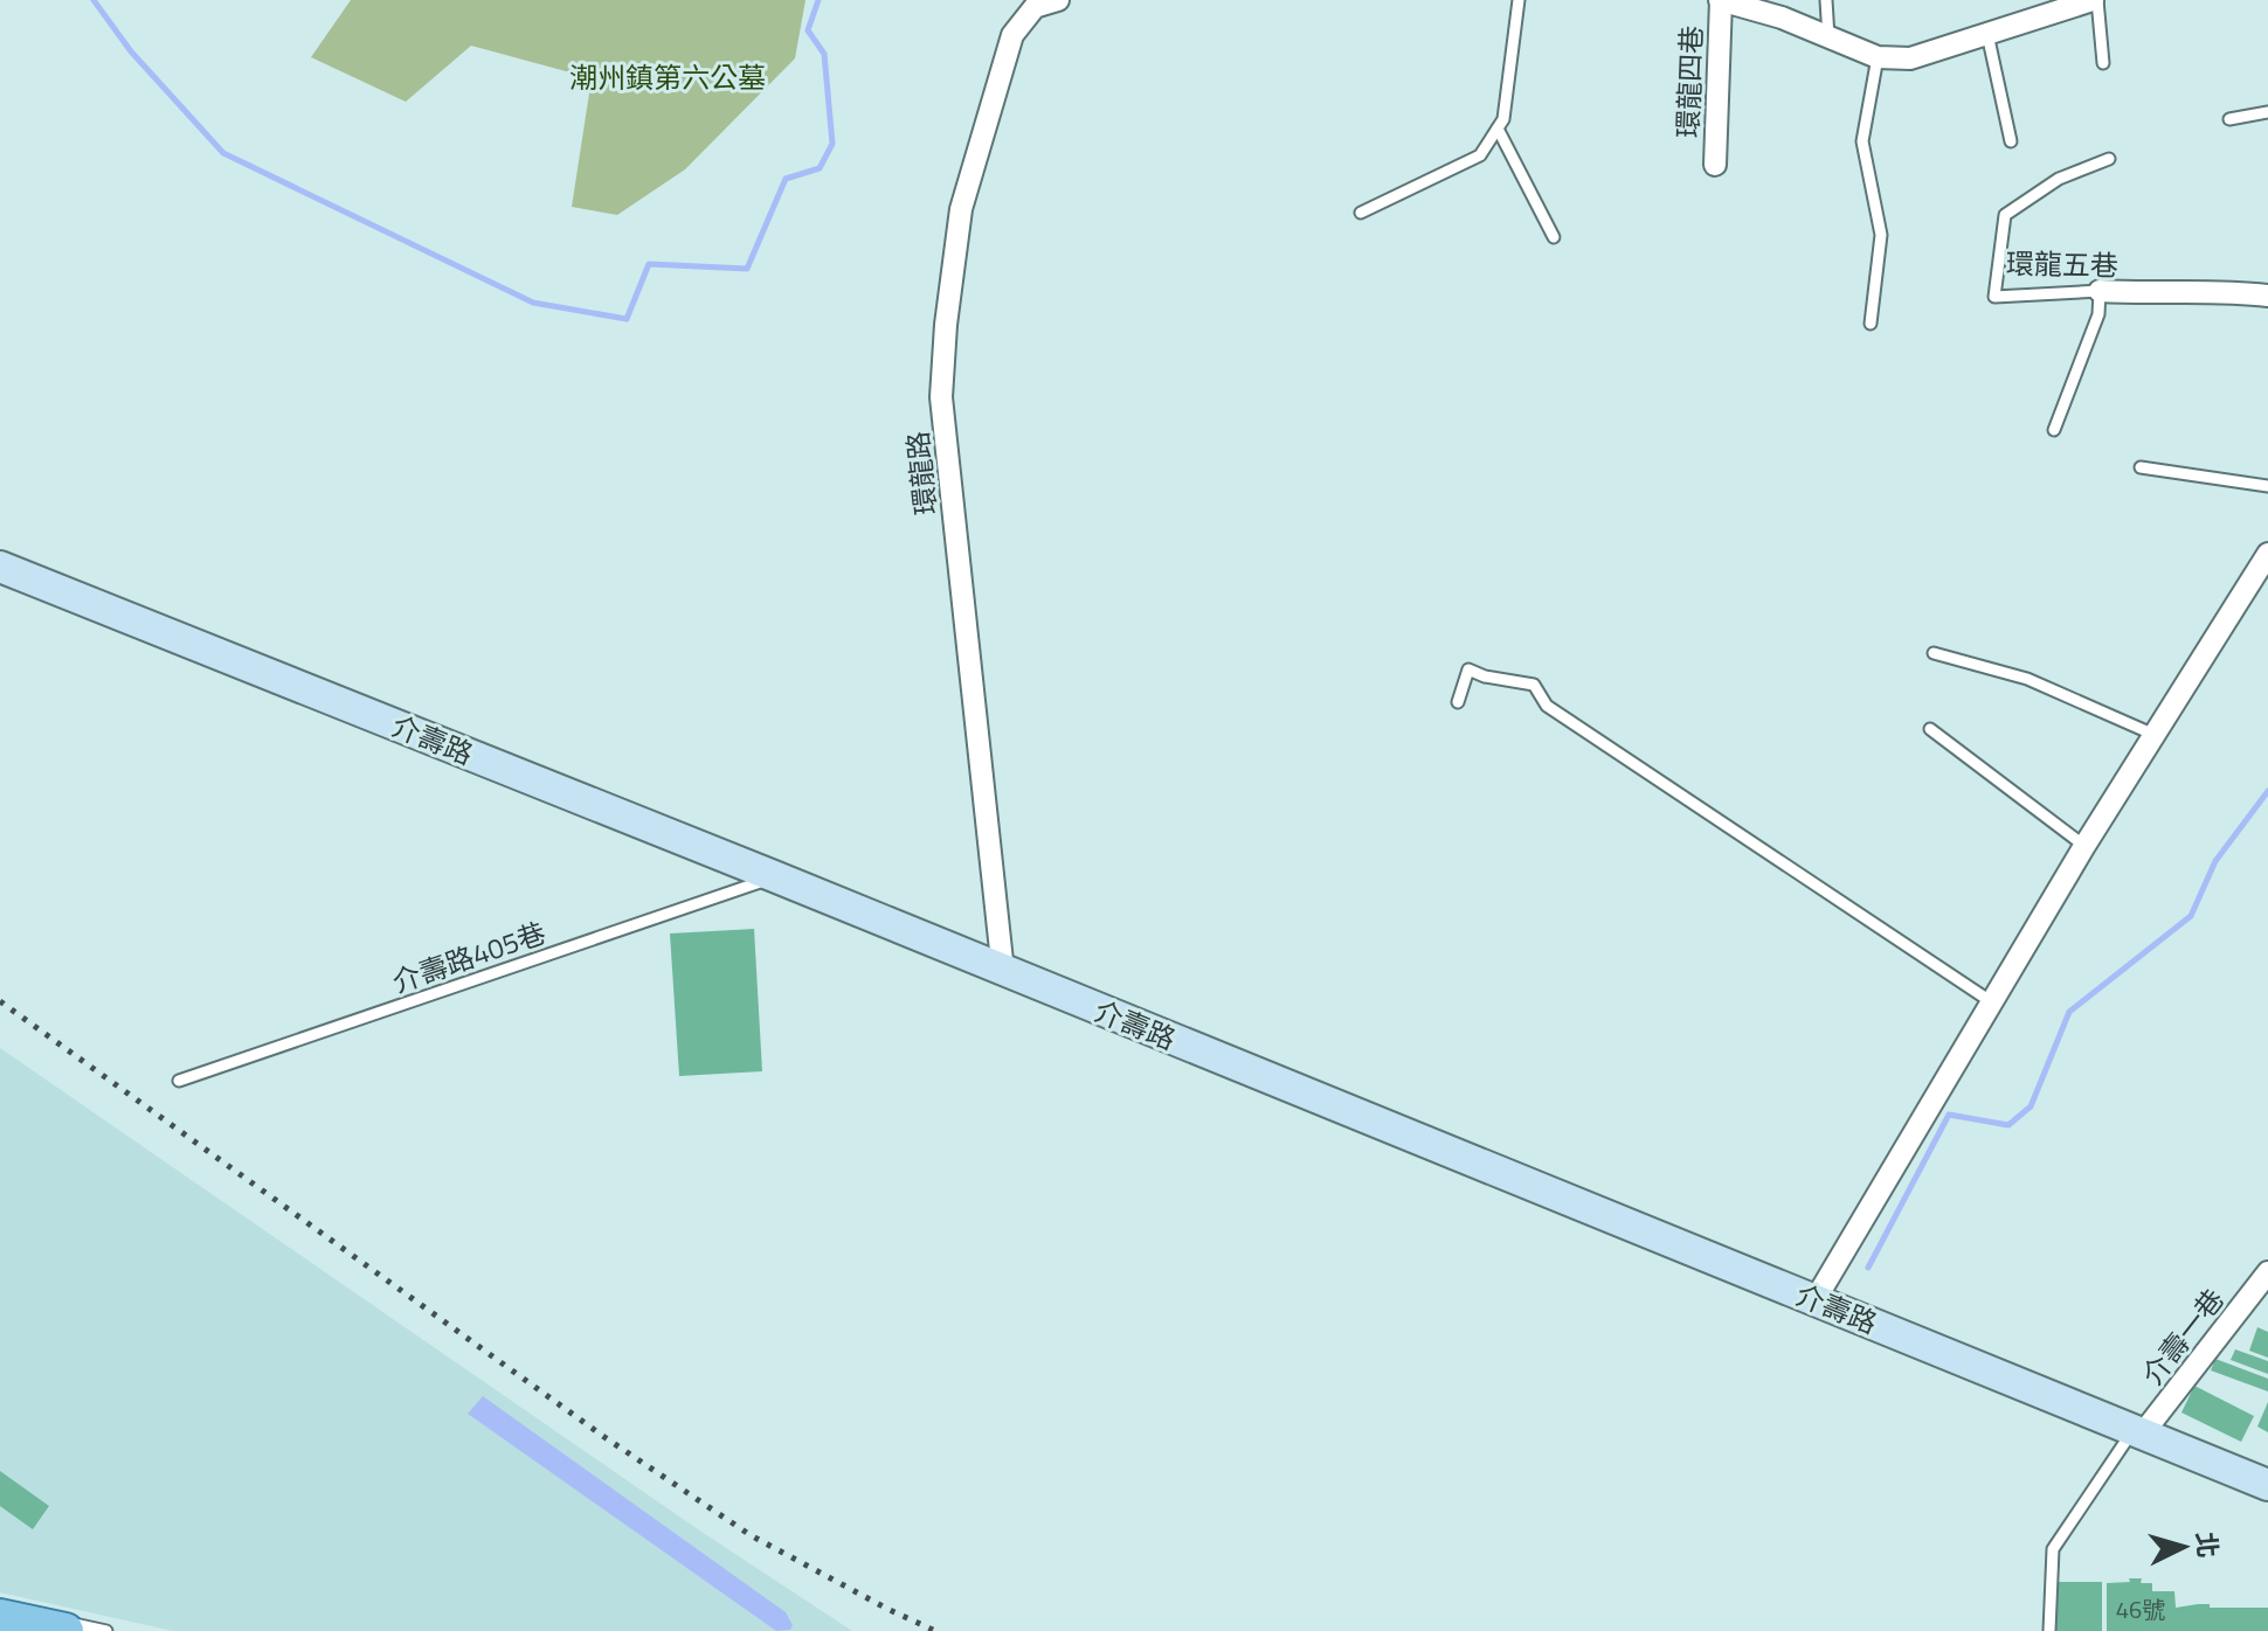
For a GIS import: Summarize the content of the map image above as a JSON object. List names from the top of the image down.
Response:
{
  "streets": {
    "main road": ["介壽路"],
    "street": [
      "環龍四巷",
      "環龍五巷",
      "環龍路",
      "介壽一巷"
    ],
    "lane": ["介壽路405巷"]
  },
  "crossings": [
    ["環龍路", "介壽路"],
    ["介壽路", "介壽路405巷"],
    ["介壽路", "介壽一巷"]
  ],
  "parks": ["潮州鎮第六公墓"],
  "house_numbers": ["46號"],
  "north": "right"
}
